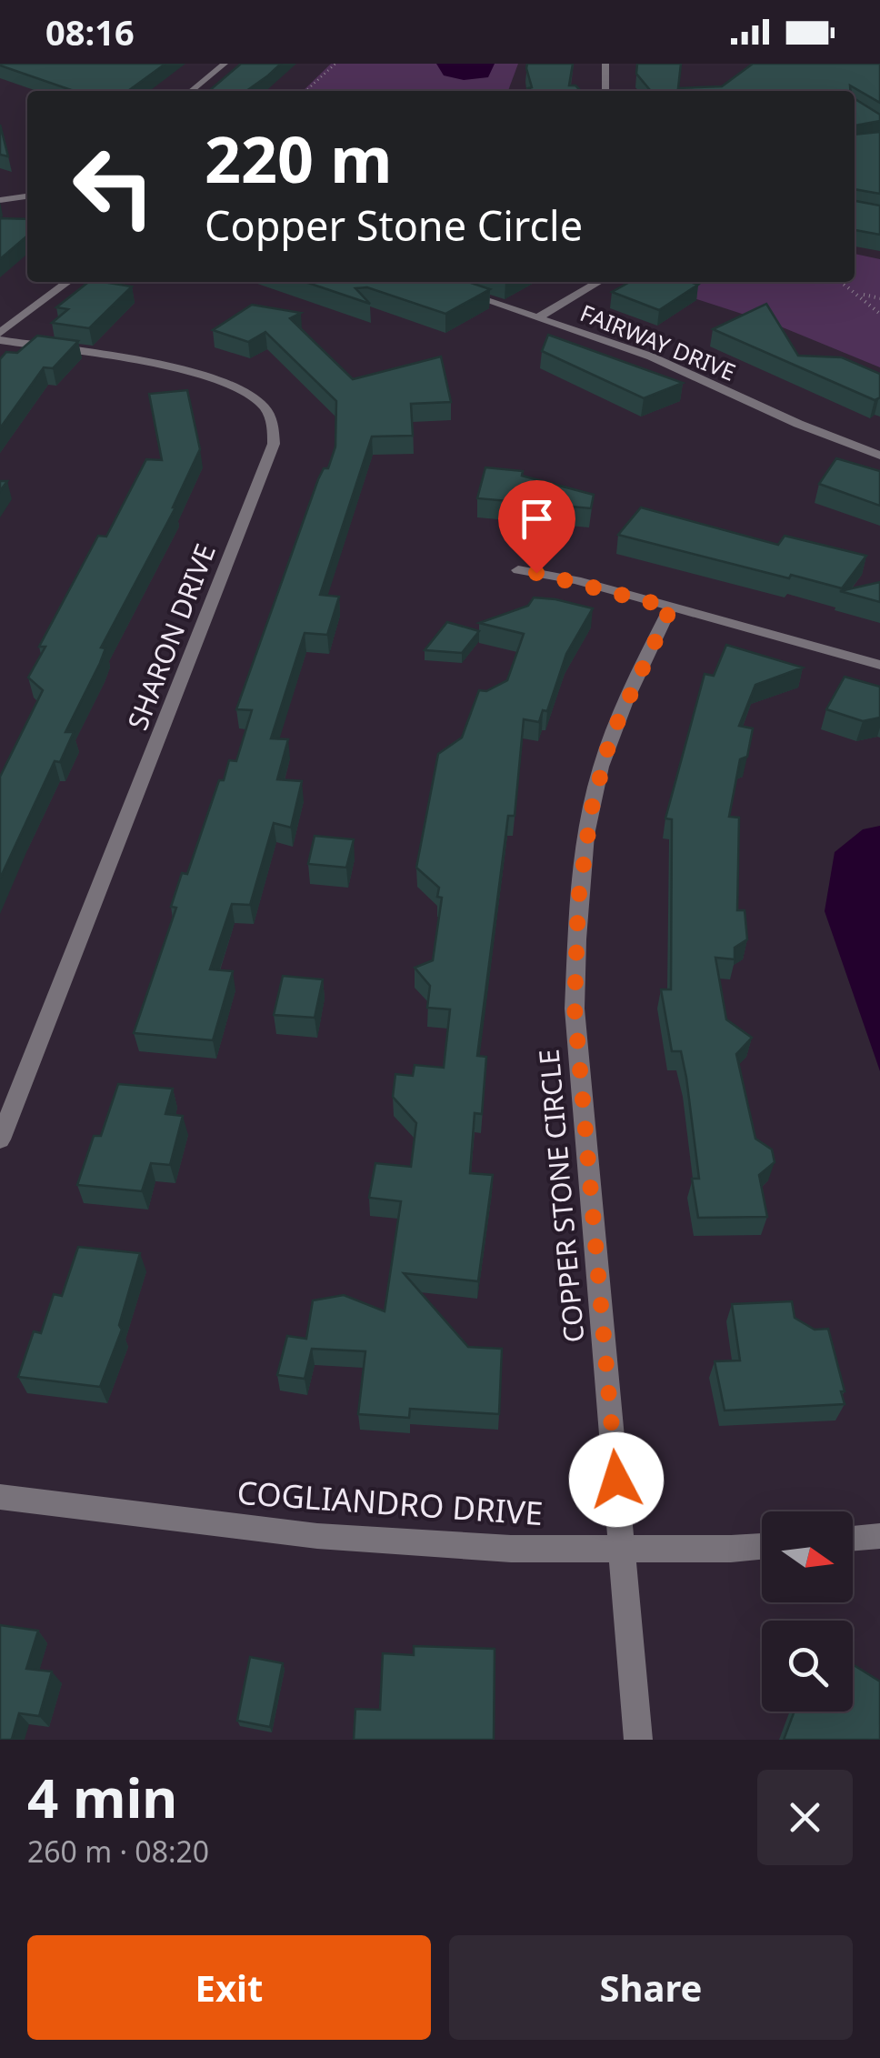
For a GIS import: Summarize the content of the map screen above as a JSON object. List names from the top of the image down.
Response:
{
  "streets": {
    "street": [
      "FAIRWAY DRIVE",
      "SHARON DRIVE",
      "COPPER STONE CIRCLE",
      "COGLIANDRO DRIVE"
    ]
  },
  "crossings": [
    ["COPPER STONE CIRCLE", "COGLIANDRO DRIVE"]
  ],
  "north": "right",
  "page": {
    "status": "08:16",
    "turn": ["220 m", "Copper Stone Circle"],
    "heading": ["4 min", "260 m · 08:20"],
    "buttons": ["Exit", "Share"]
  }
}
